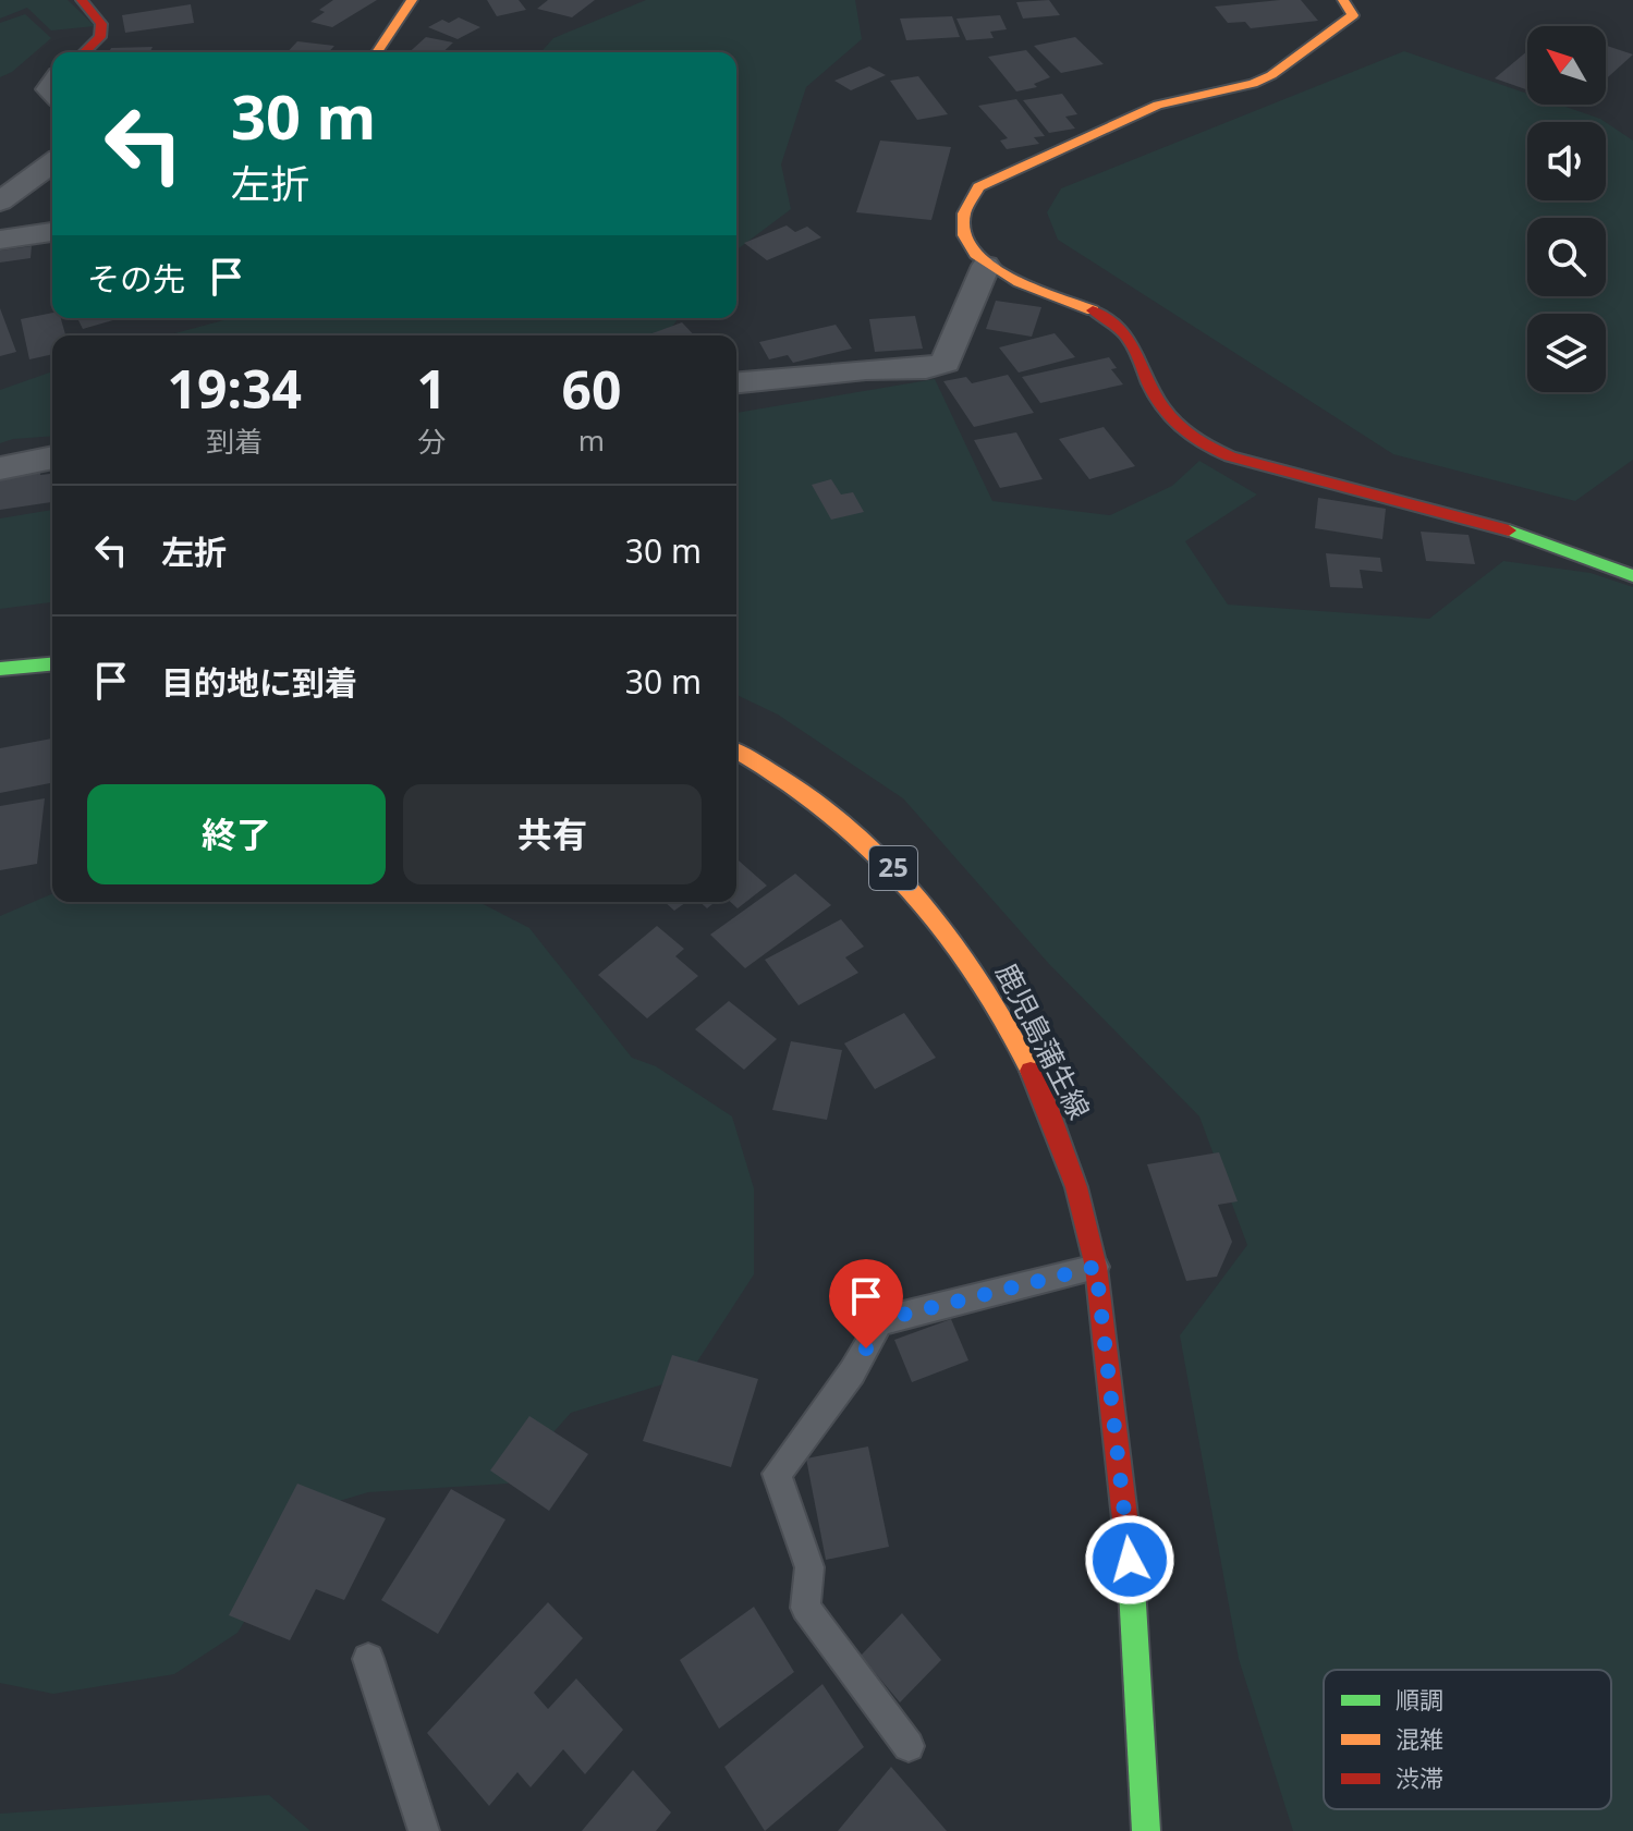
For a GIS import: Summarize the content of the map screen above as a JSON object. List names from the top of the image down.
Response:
{
  "streets": {
    "street": ["25", "鹿児島蒲生線"]
  },
  "legend": ["順調", "混雑", "渋滞"],
  "north": "top left",
  "page": {
    "turn": ["30 m", "左折"],
    "then": "その先",
    "eta": [
      "19:34",
      "到着",
      "1",
      "分",
      "60",
      "m"
    ],
    "list": [
      {
        "name": "左折",
        "value": "30 m"
      },
      {
        "name": "目的地に到着",
        "value": "30 m"
      }
    ],
    "buttons": ["終了", "共有"]
  }
}
